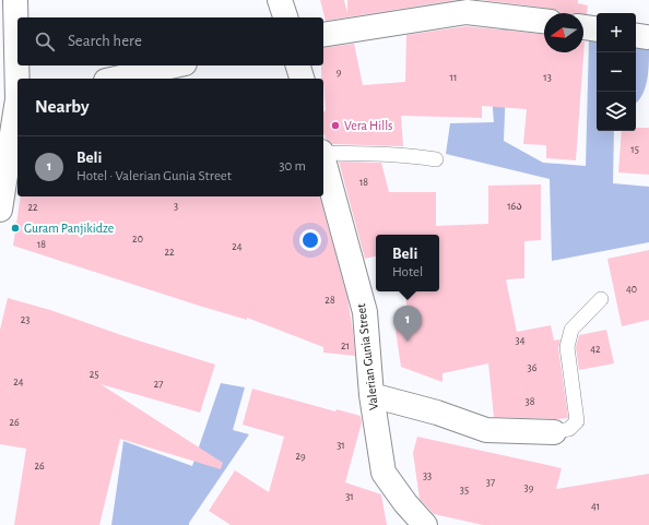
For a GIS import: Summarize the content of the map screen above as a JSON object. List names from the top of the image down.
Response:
{
  "streets": {
    "street": ["Valerian Gunia Street"]
  },
  "places": ["Vera Hills", "Guram Panjikidze"],
  "house_numbers": [
    "9",
    "11",
    "13",
    "15",
    "18",
    "3",
    "16ა",
    "22",
    "20",
    "18",
    "24",
    "22",
    "40",
    "28",
    "23",
    "34",
    "21",
    "42",
    "36",
    "25",
    "24",
    "27",
    "38",
    "26",
    "31",
    "29",
    "26",
    "33",
    "37",
    "39",
    "35",
    "31",
    "41"
  ],
  "north": "left",
  "page": {
    "map_buttons": ["+", "−"],
    "search": "Search here",
    "heading": "Nearby",
    "list": [
      {
        "mark": "1",
        "name": "Beli",
        "note": "Hotel · Valerian Gunia Street",
        "value": "30 m"
      }
    ],
    "popup": ["Beli", "Hotel"],
    "pins": "1"
  }
}
